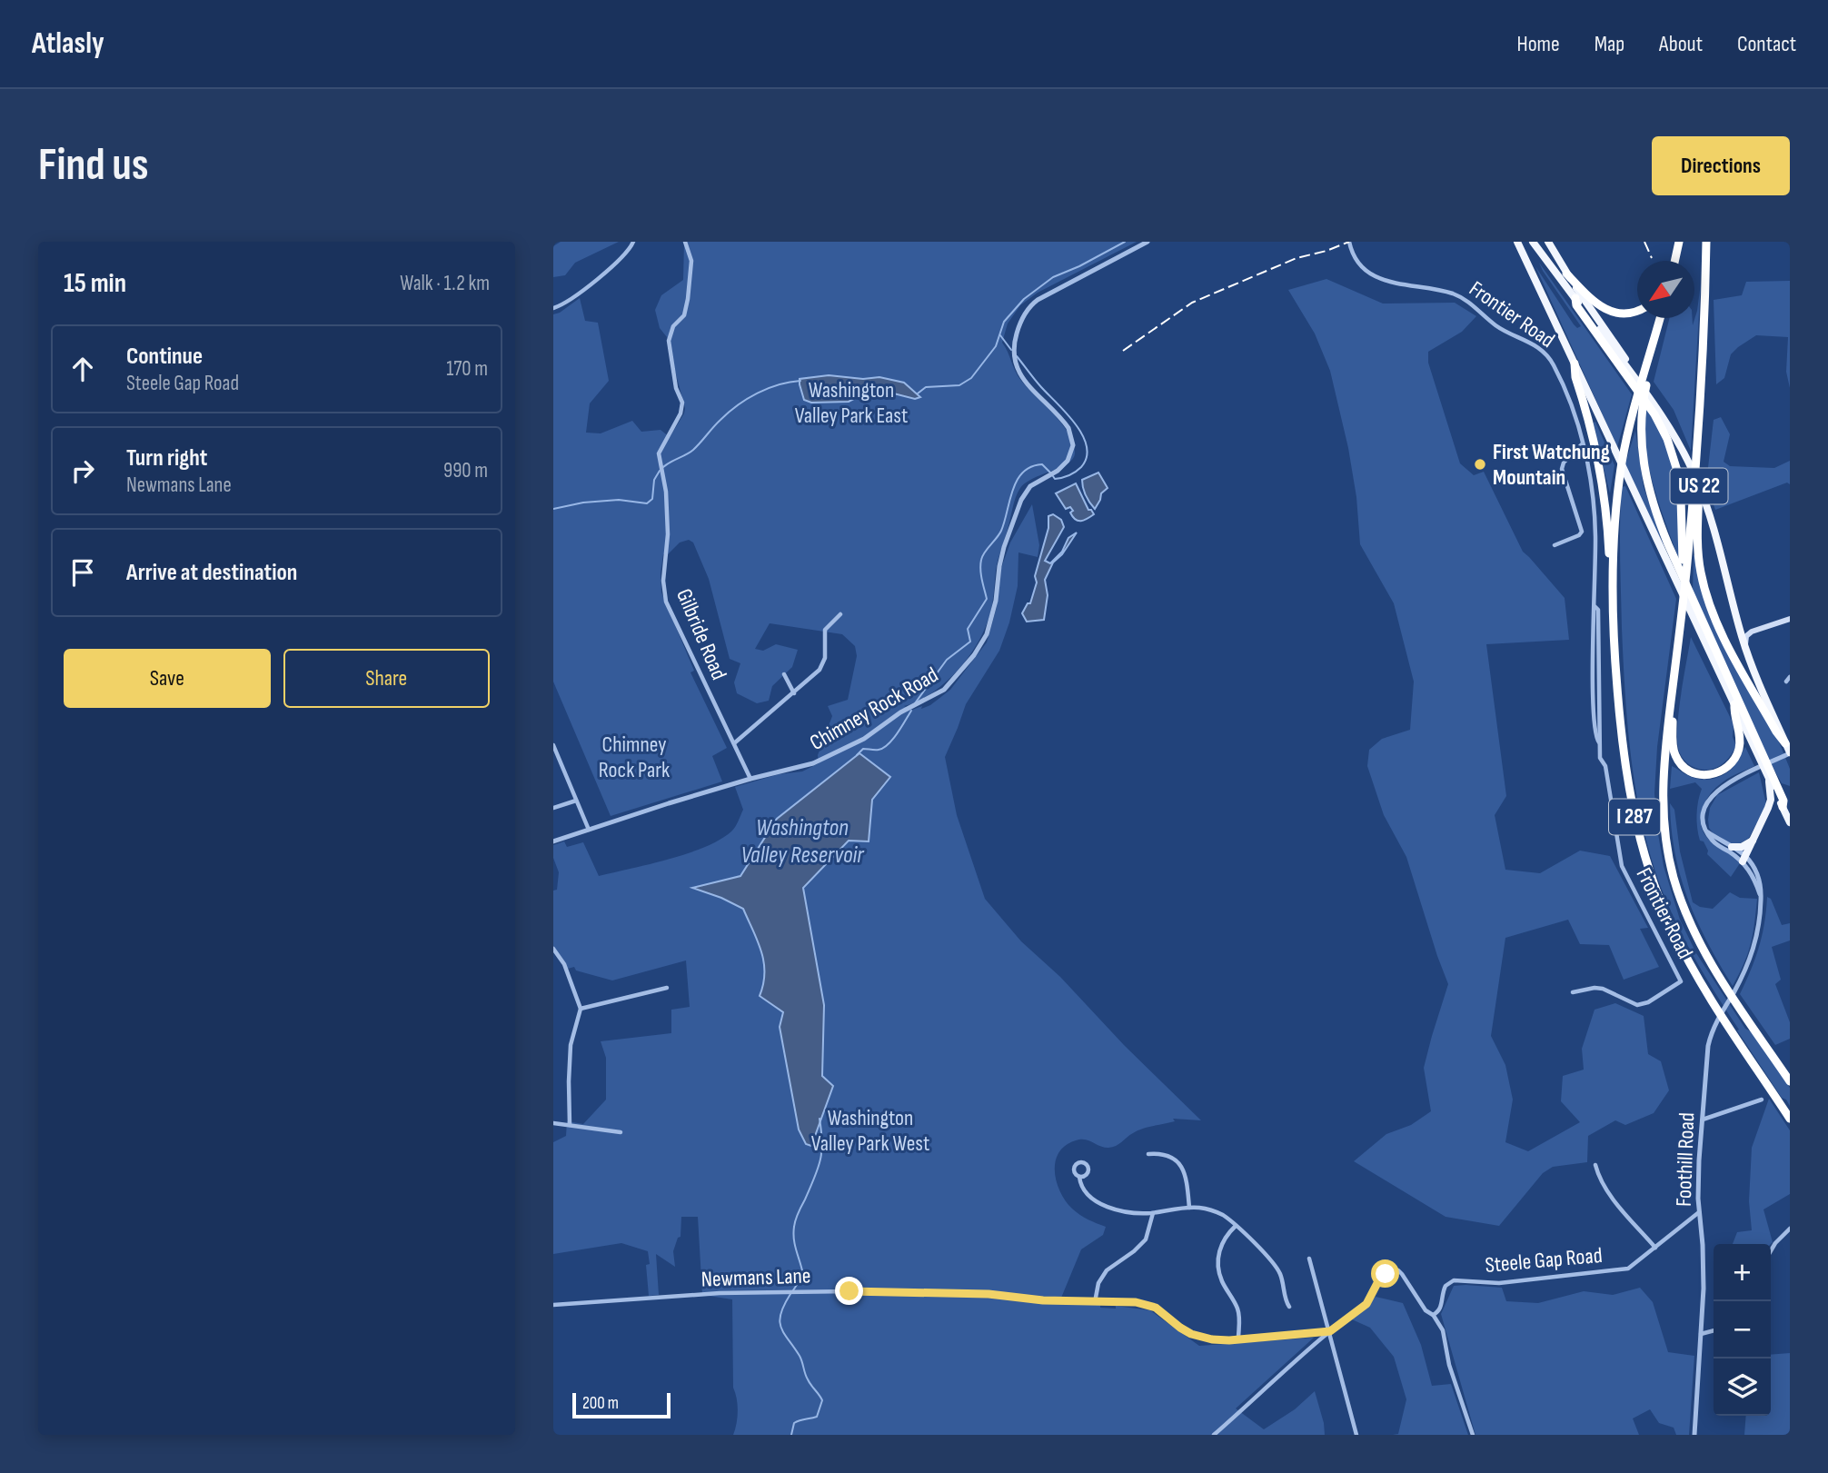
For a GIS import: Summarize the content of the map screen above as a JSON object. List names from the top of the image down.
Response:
{
  "streets": {
    "highway": ["US 22", "I 287"],
    "street": [
      "Frontier Road",
      "Gilbride Road",
      "Chimney Rock Road",
      "Foothill Road",
      "Steele Gap Road",
      "Newmans Lane"
    ]
  },
  "crossings": [
    ["Gilbride Road", "Chimney Rock Road"],
    ["Foothill Road", "Steele Gap Road"]
  ],
  "water": ["Washington Valley Reservoir"],
  "parks": ["Washington Valley Park East", "Chimney Rock Park", "Washington Valley Park West"],
  "places": ["First Watchung Mountain"],
  "scale_bar": "200 m",
  "north": "bottom left",
  "page": {
    "header": "Atlasly",
    "nav": [
      "Home",
      "Map",
      "About",
      "Contact"
    ],
    "buttons": [
      "Directions",
      ["Save", "Share"]
    ],
    "title": "Find us",
    "heading": ["15 min", "Walk · 1.2 km"],
    "list": [
      ["Continue", "Steele Gap Road", "170 m"],
      ["Turn right", "Newmans Lane", "990 m"],
      "Arrive at destination"
    ],
    "map_buttons": ["+", "−"],
    "scale": "200 m"
  }
}
